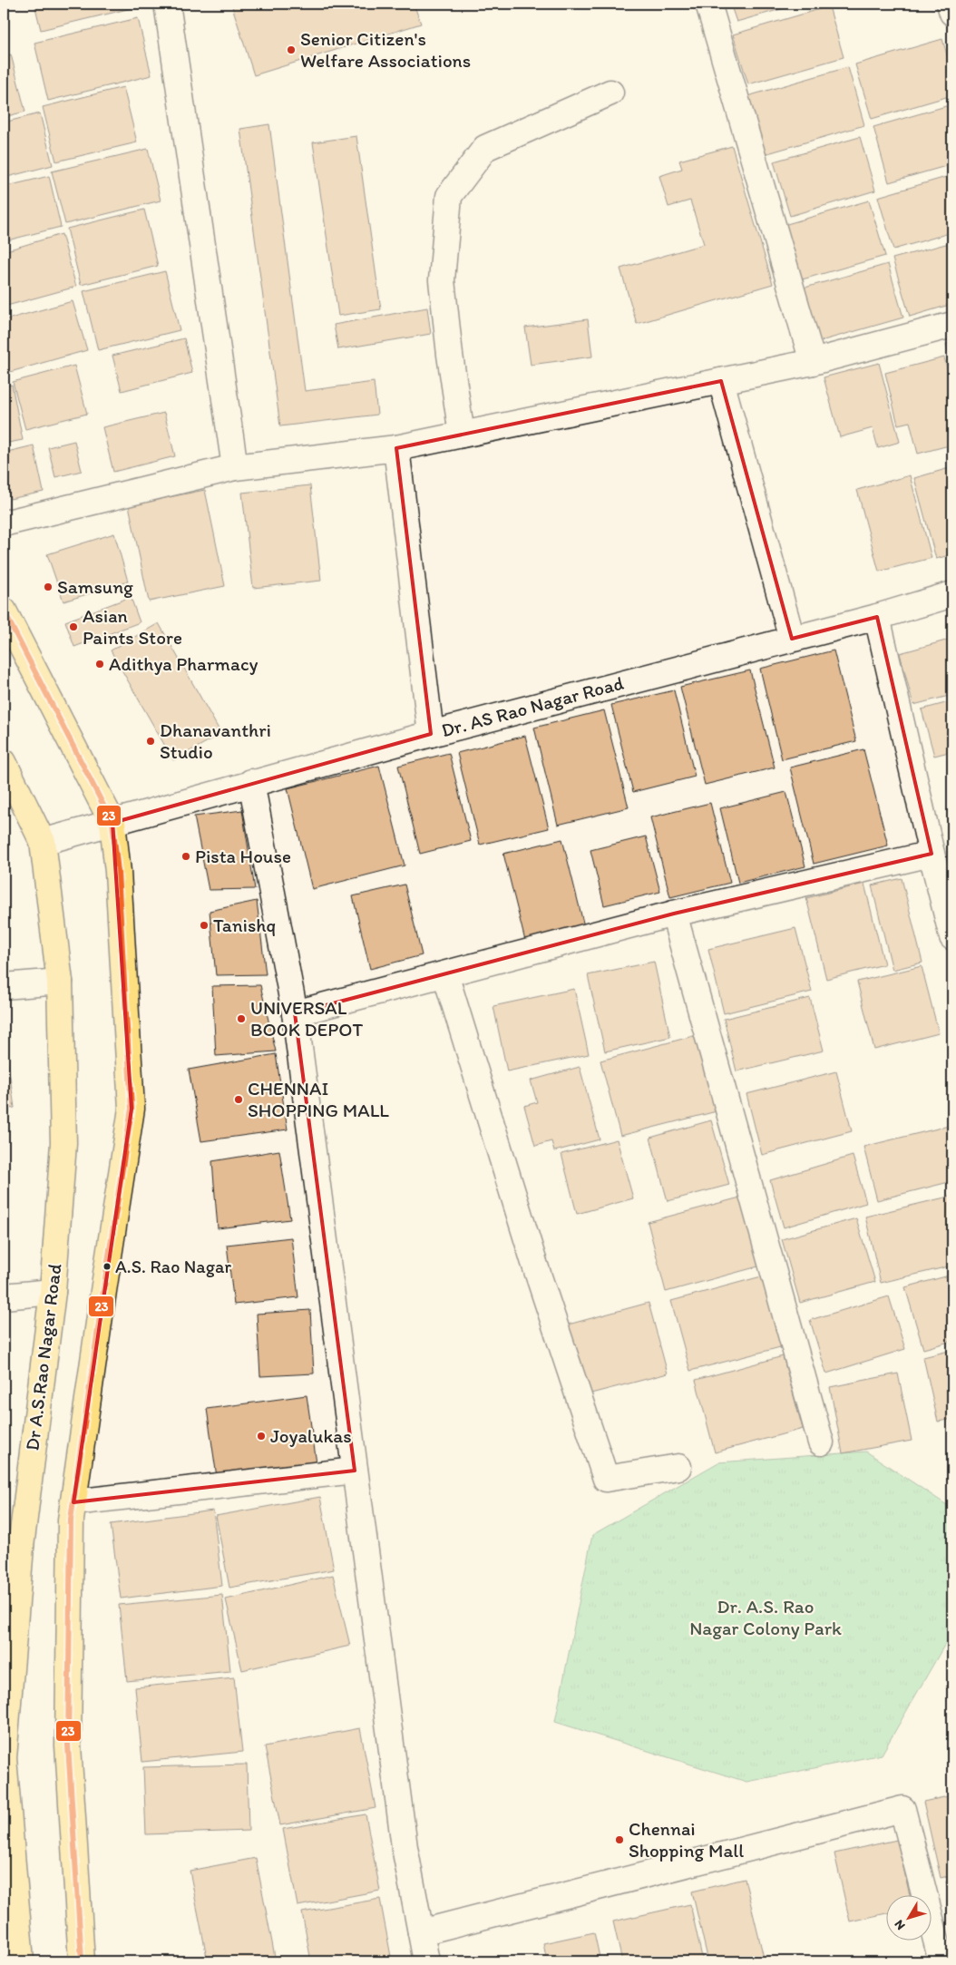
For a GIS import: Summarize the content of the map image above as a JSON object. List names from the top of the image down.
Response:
{
  "streets": {
    "main road": ["Dr A.S.Rao Nagar Road"],
    "street": ["Dr. AS Rao Nagar Road"]
  },
  "crossings": [
    ["Dr. AS Rao Nagar Road", "Dr A.S.Rao Nagar Road"]
  ],
  "parks": ["Dr. A.S. Rao Nagar Colony Park"],
  "places": [
    "Senior Citizen's Welfare Associations",
    "Samsung",
    "Asian Paints Store",
    "Adithya Pharmacy",
    "Dhanavanthri Studio",
    "Pista House",
    "Tanishq",
    "UNIVERSAL BO0K DEPOT",
    "CHENNAI SHOPPING MALL",
    "A.S. Rao Nagar",
    "Joyalukas",
    "Chennai Shopping Mall"
  ],
  "lines": ["transit line 23"],
  "north": "bottom left"
}
